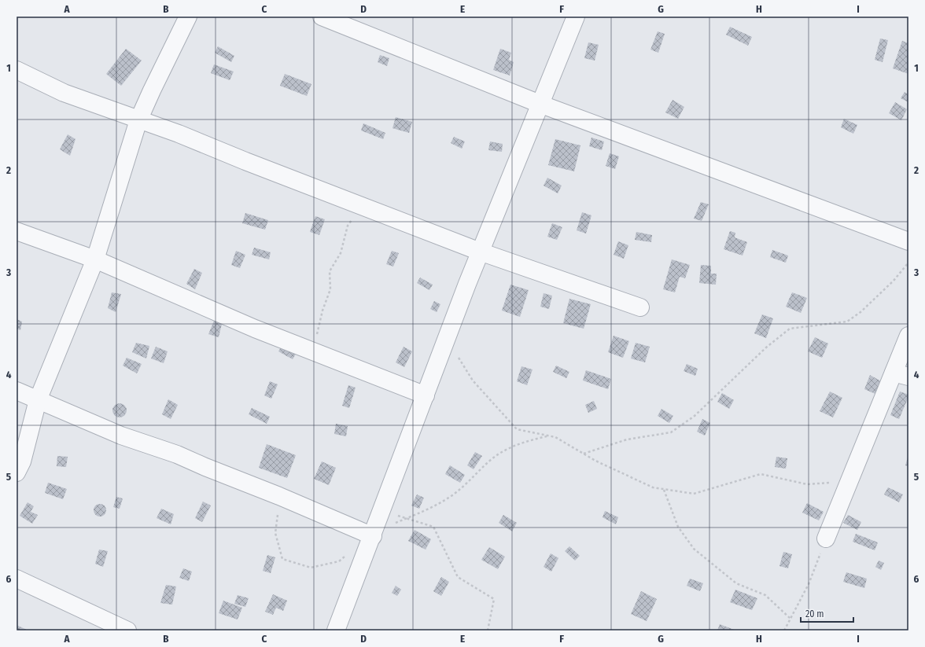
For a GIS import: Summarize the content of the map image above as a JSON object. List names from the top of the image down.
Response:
{
  "scale_bar": "20 m",
  "grid": {
    "columns": [
      "A",
      "B",
      "C",
      "D",
      "E",
      "F",
      "G",
      "H",
      "I"
    ],
    "rows": [
      "1",
      "2",
      "3",
      "4",
      "5",
      "6"
    ]
  }
}
